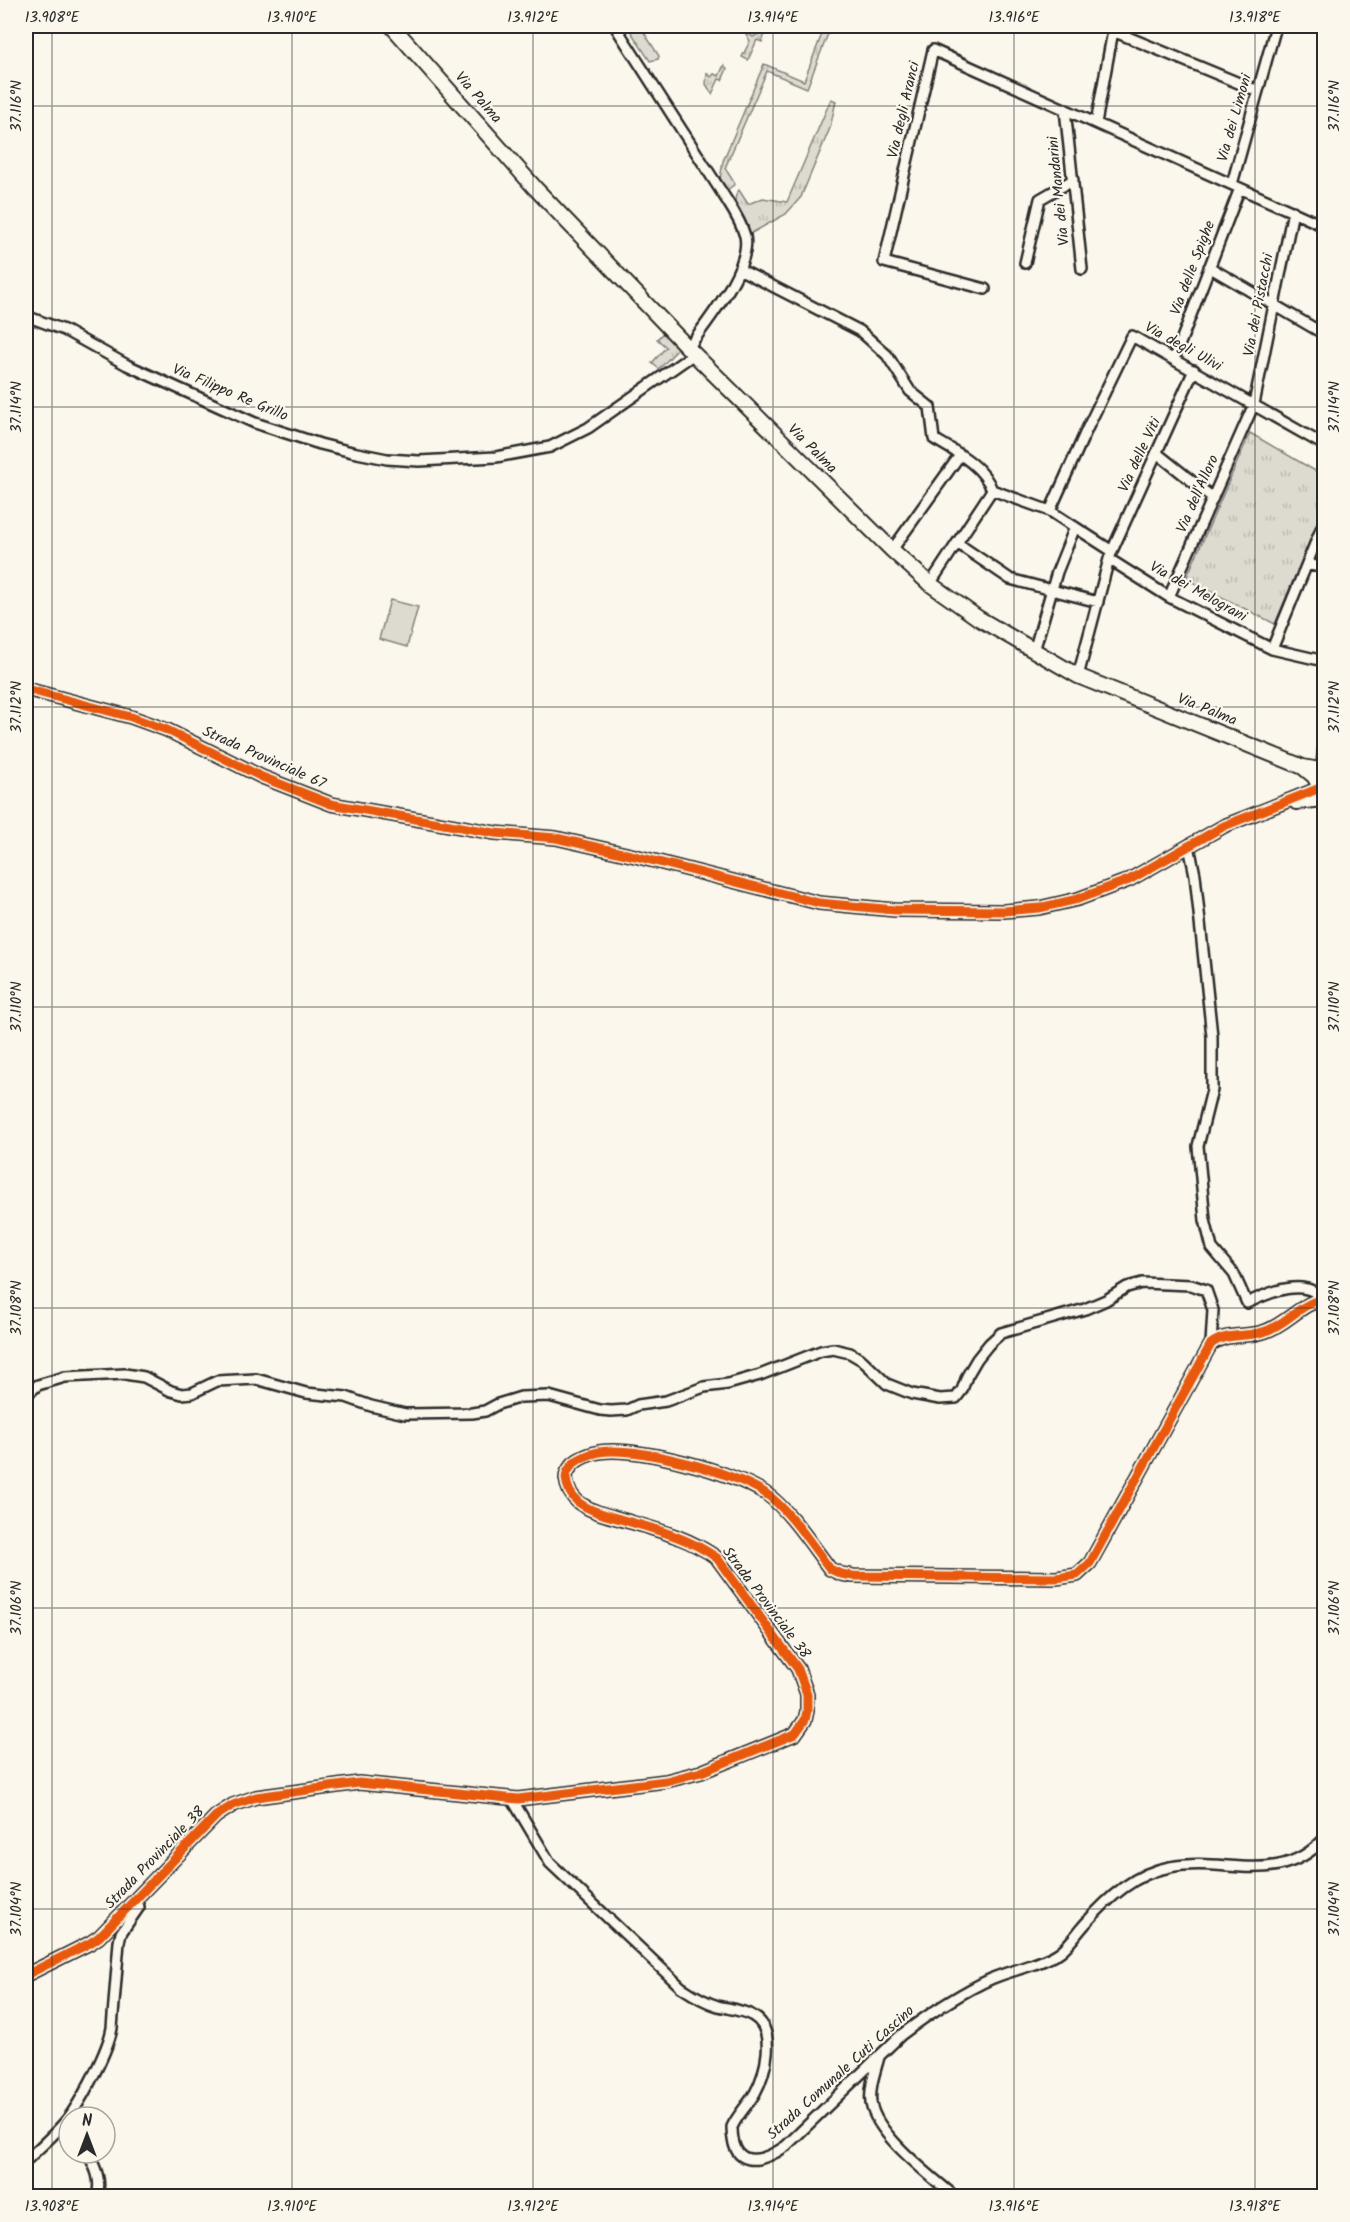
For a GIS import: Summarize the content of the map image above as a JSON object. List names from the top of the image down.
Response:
{
  "streets": {
    "main road": ["Via Palma"],
    "street": [
      "Via degli Aranci",
      "Via dei Limoni",
      "Via dei Mandarini",
      "Via delle Spighe",
      "Via dei Pistacchi",
      "Via degli Ulivi",
      "Via Filippo Re Grillo",
      "Via delle Viti",
      "Via dell'Alloro",
      "Via dei Melograni",
      "Strada Provinciale 67",
      "Strada Provinciale 38",
      "Strada Comunale Cuti Cascino"
    ]
  },
  "crossings": [
    ["Via Palma", "Via Filippo Re Grillo"],
    ["Via Palma", "Via delle Viti"],
    ["Via degli Aranci", "Via dei Limoni"],
    ["Via degli Aranci", "Via dei Mandarini"],
    ["Via degli Aranci", "Via delle Spighe"],
    ["Via degli Aranci", "Via dei Pistacchi"],
    ["Via dei Limoni", "Via delle Spighe"],
    ["Via delle Spighe", "Via degli Ulivi"],
    ["Via dei Pistacchi", "Via degli Ulivi"],
    ["Via dei Pistacchi", "Via dell'Alloro"],
    ["Via degli Ulivi", "Via delle Viti"],
    ["Via degli Ulivi", "Via dell'Alloro"],
    ["Via degli Ulivi", "Via dei Melograni"],
    ["Via delle Viti", "Via dei Melograni"],
    ["Via dell'Alloro", "Via dei Melograni"],
    ["Strada Provinciale 38", "Strada Comunale Cuti Cascino"]
  ],
  "north": "top",
  "coordinates": [
    "13.908°E",
    "13.910°E",
    "13.912°E",
    "13.914°E",
    "13.916°E",
    "13.918°E",
    "37.116°N",
    "37.114°N",
    "37.112°N",
    "37.110°N",
    "37.108°N",
    "37.106°N",
    "37.104°N"
  ]
}
